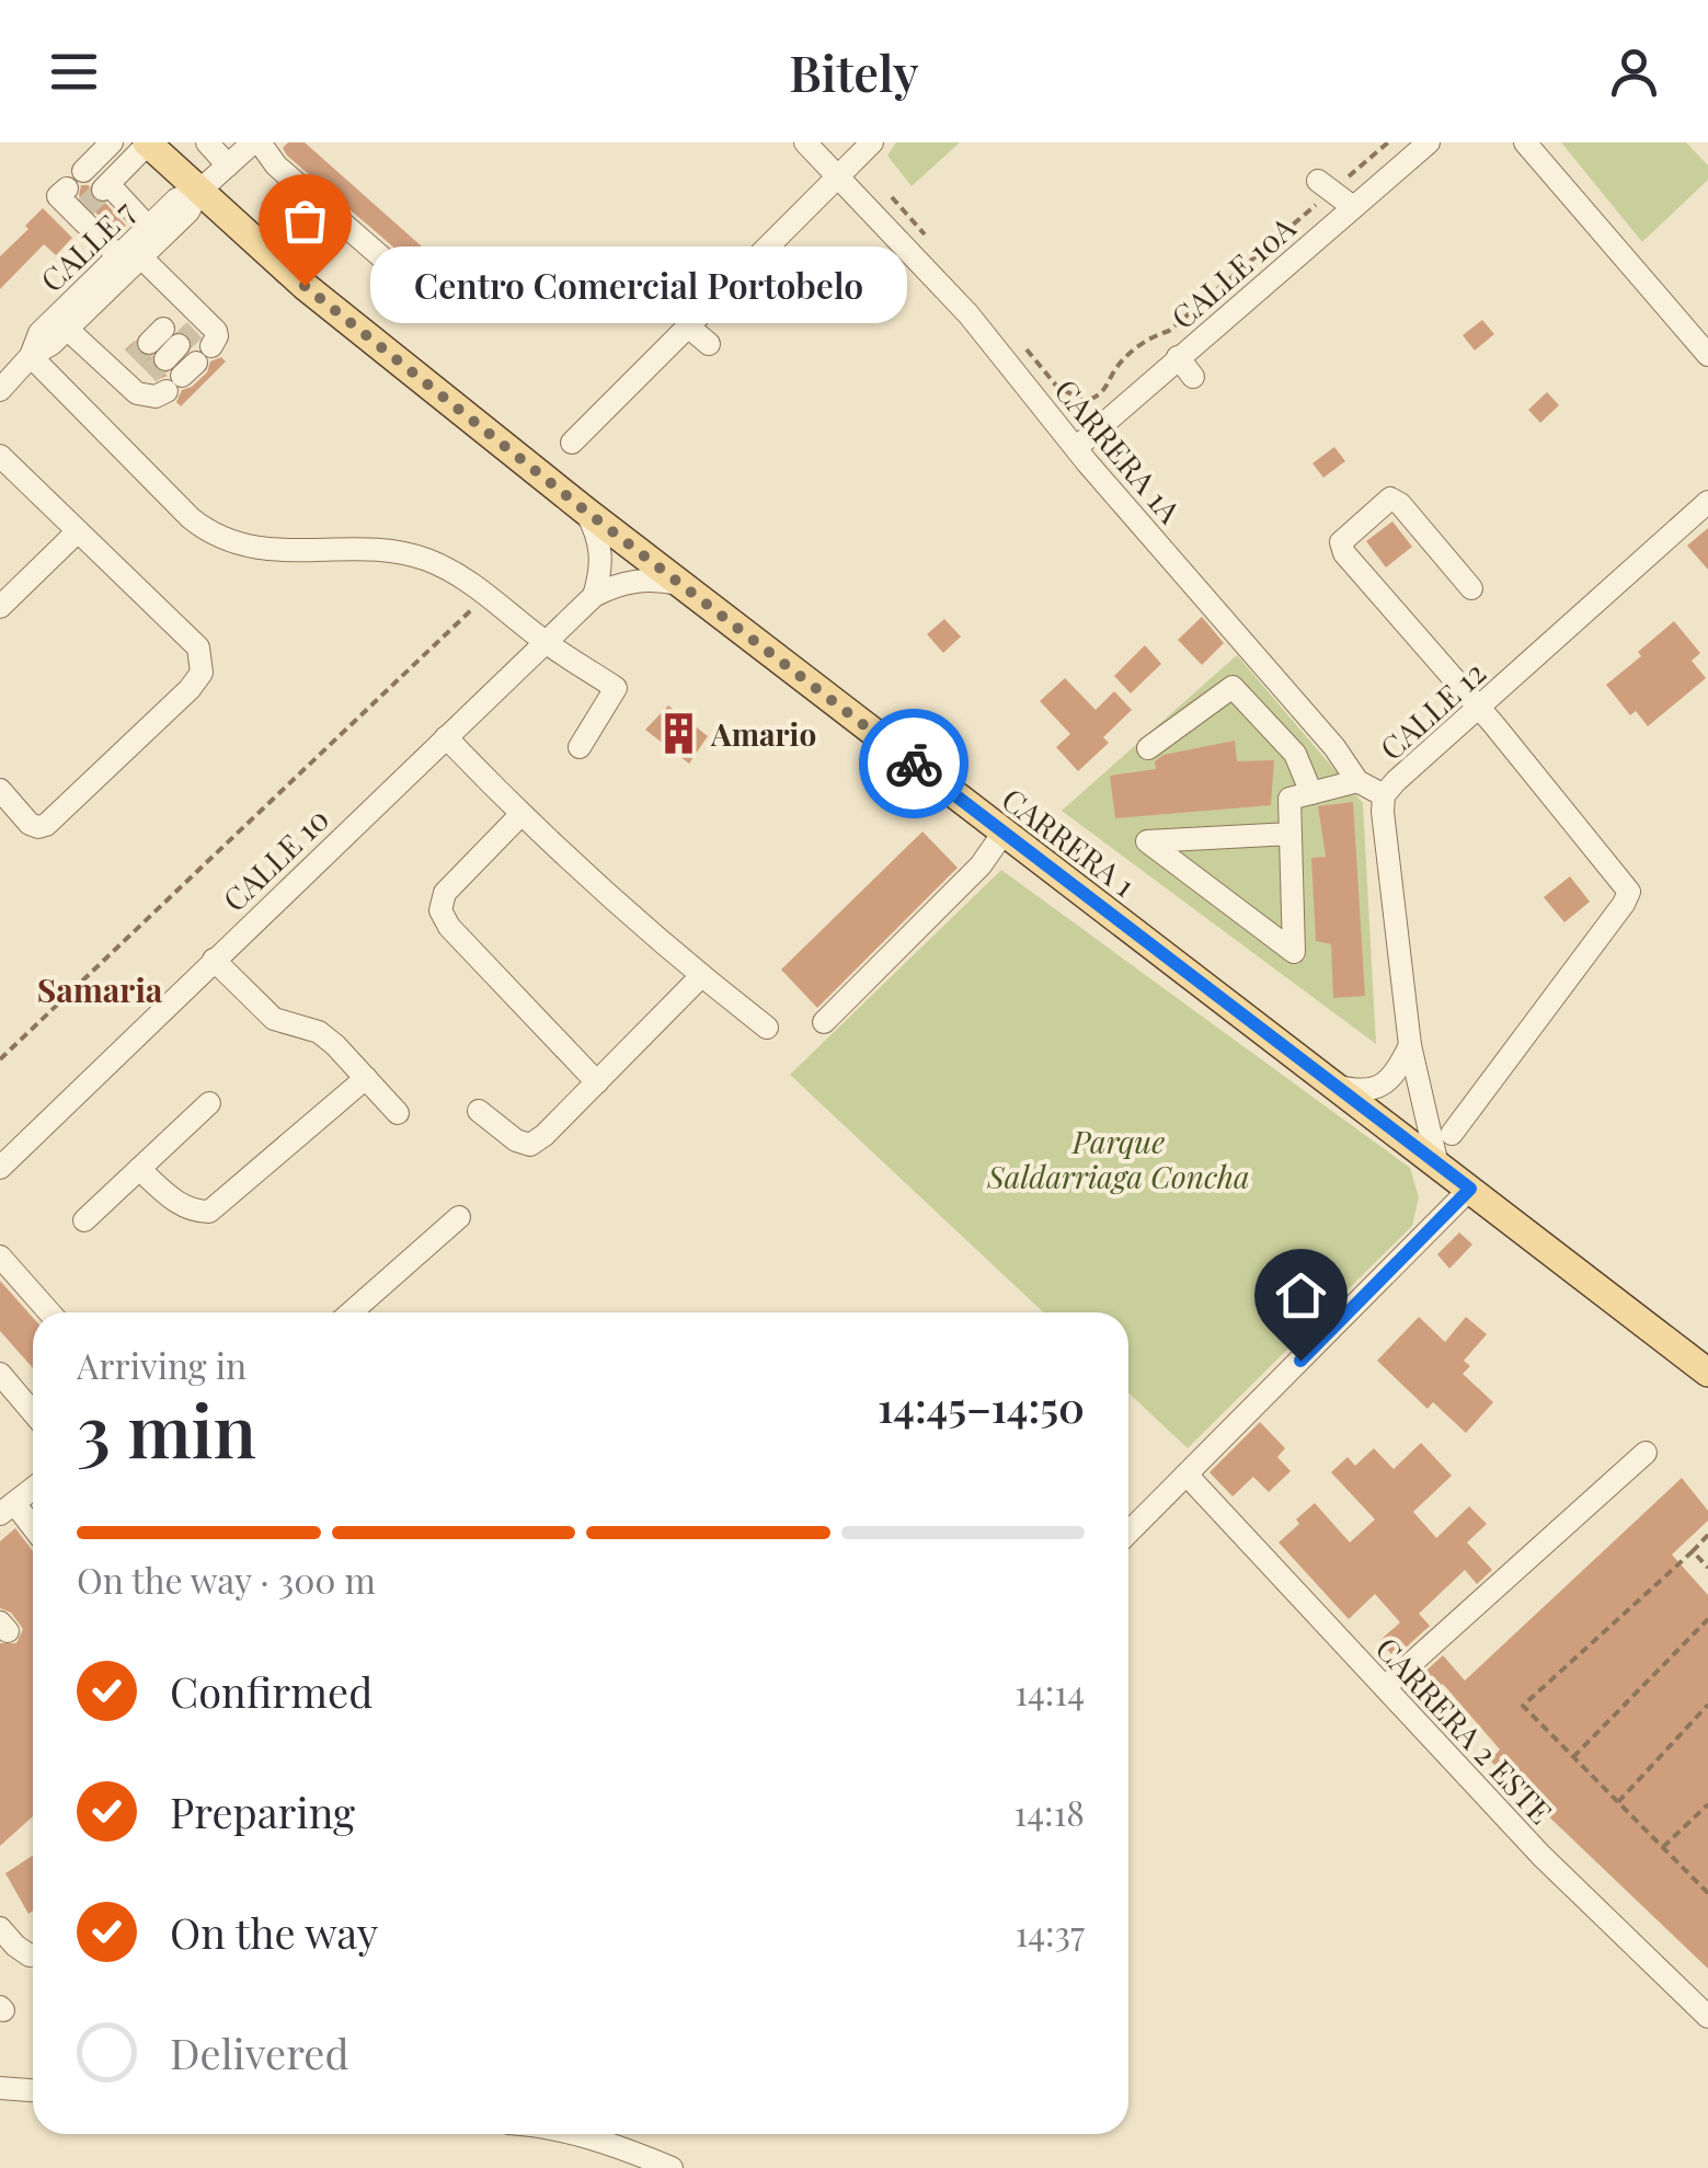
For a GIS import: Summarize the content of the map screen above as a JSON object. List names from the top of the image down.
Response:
{
  "streets": {
    "main road": ["CARRERA 1"],
    "street": [
      "CALLE 7",
      "CALLE 10A",
      "CARRERA 1A",
      "CALLE 12",
      "CALLE 10",
      "CARRERA 2 ESTE"
    ]
  },
  "crossings": [
    ["CALLE 7", "CARRERA 1"],
    ["CALLE 10A", "CARRERA 1A"],
    ["CARRERA 1A", "CALLE 12"],
    ["CALLE 12", "CARRERA 1"]
  ],
  "districts": ["Samaria"],
  "parks": ["Parque Saldarriaga Concha"],
  "places": {
    "other": ["Centro Comercial Portobelo"],
    "building": ["Amario"]
  },
  "page": {
    "header": "Bitely",
    "bubble": "Centro Comercial Portobelo",
    "heading": ["3 min", "Arriving in", "14:45–14:50"],
    "bar": "On the way · 300 m",
    "list": [
      ["Confirmed", "14:14"],
      ["Preparing", "14:18"],
      ["On the way", "14:37"],
      "Delivered"
    ]
  }
}
